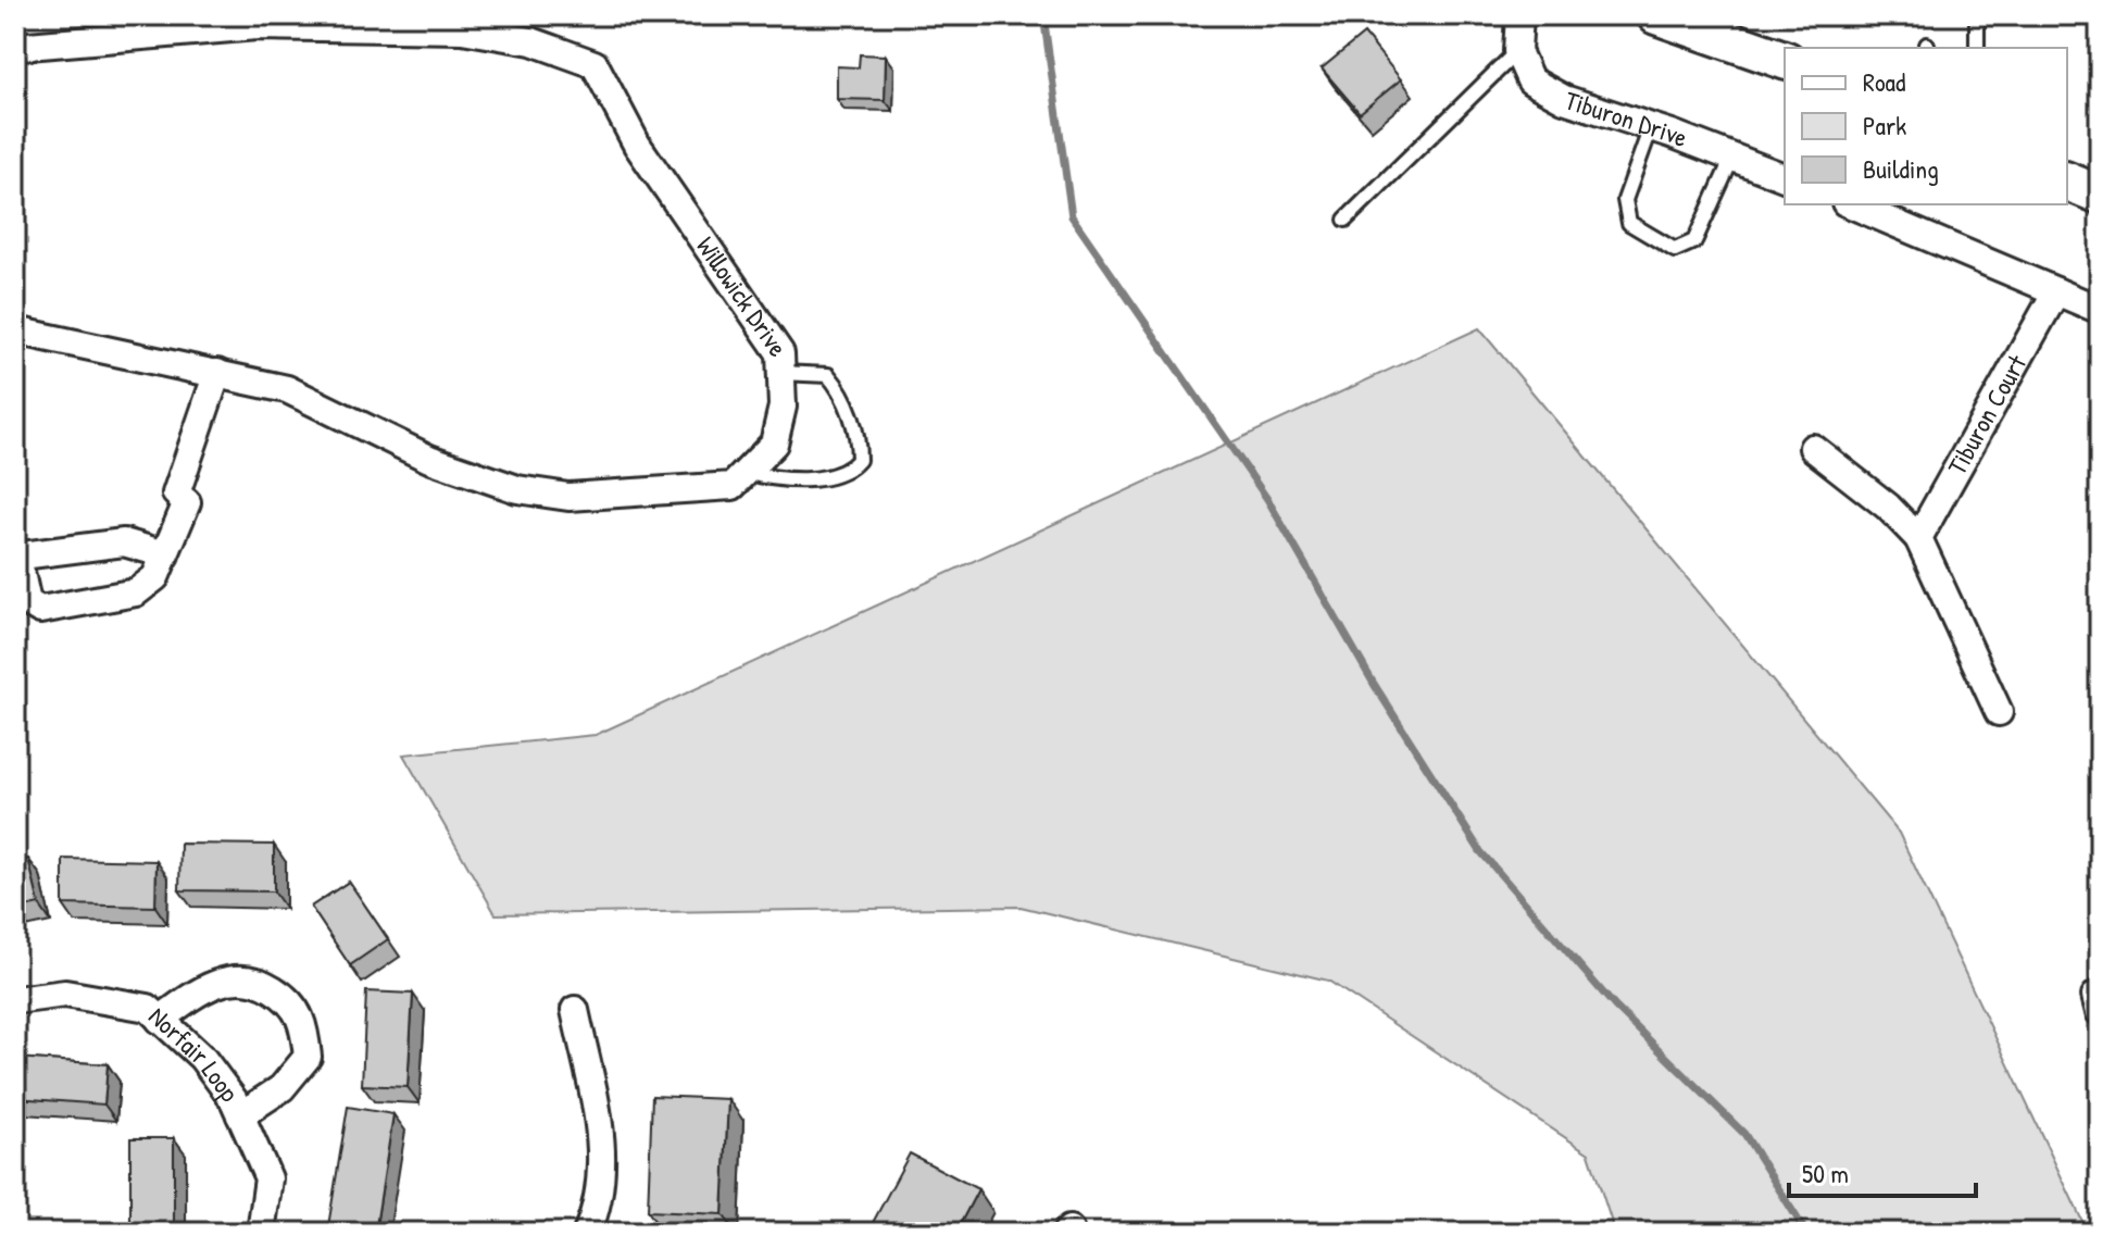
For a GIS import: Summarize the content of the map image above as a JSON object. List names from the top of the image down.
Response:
{
  "streets": {
    "street": [
      "Tiburon Drive",
      "Willowick Drive",
      "Tiburon Court",
      "Norfair Loop"
    ]
  },
  "legend": ["Road", "Park", "Building"],
  "scale_bar": "50 m"
}
